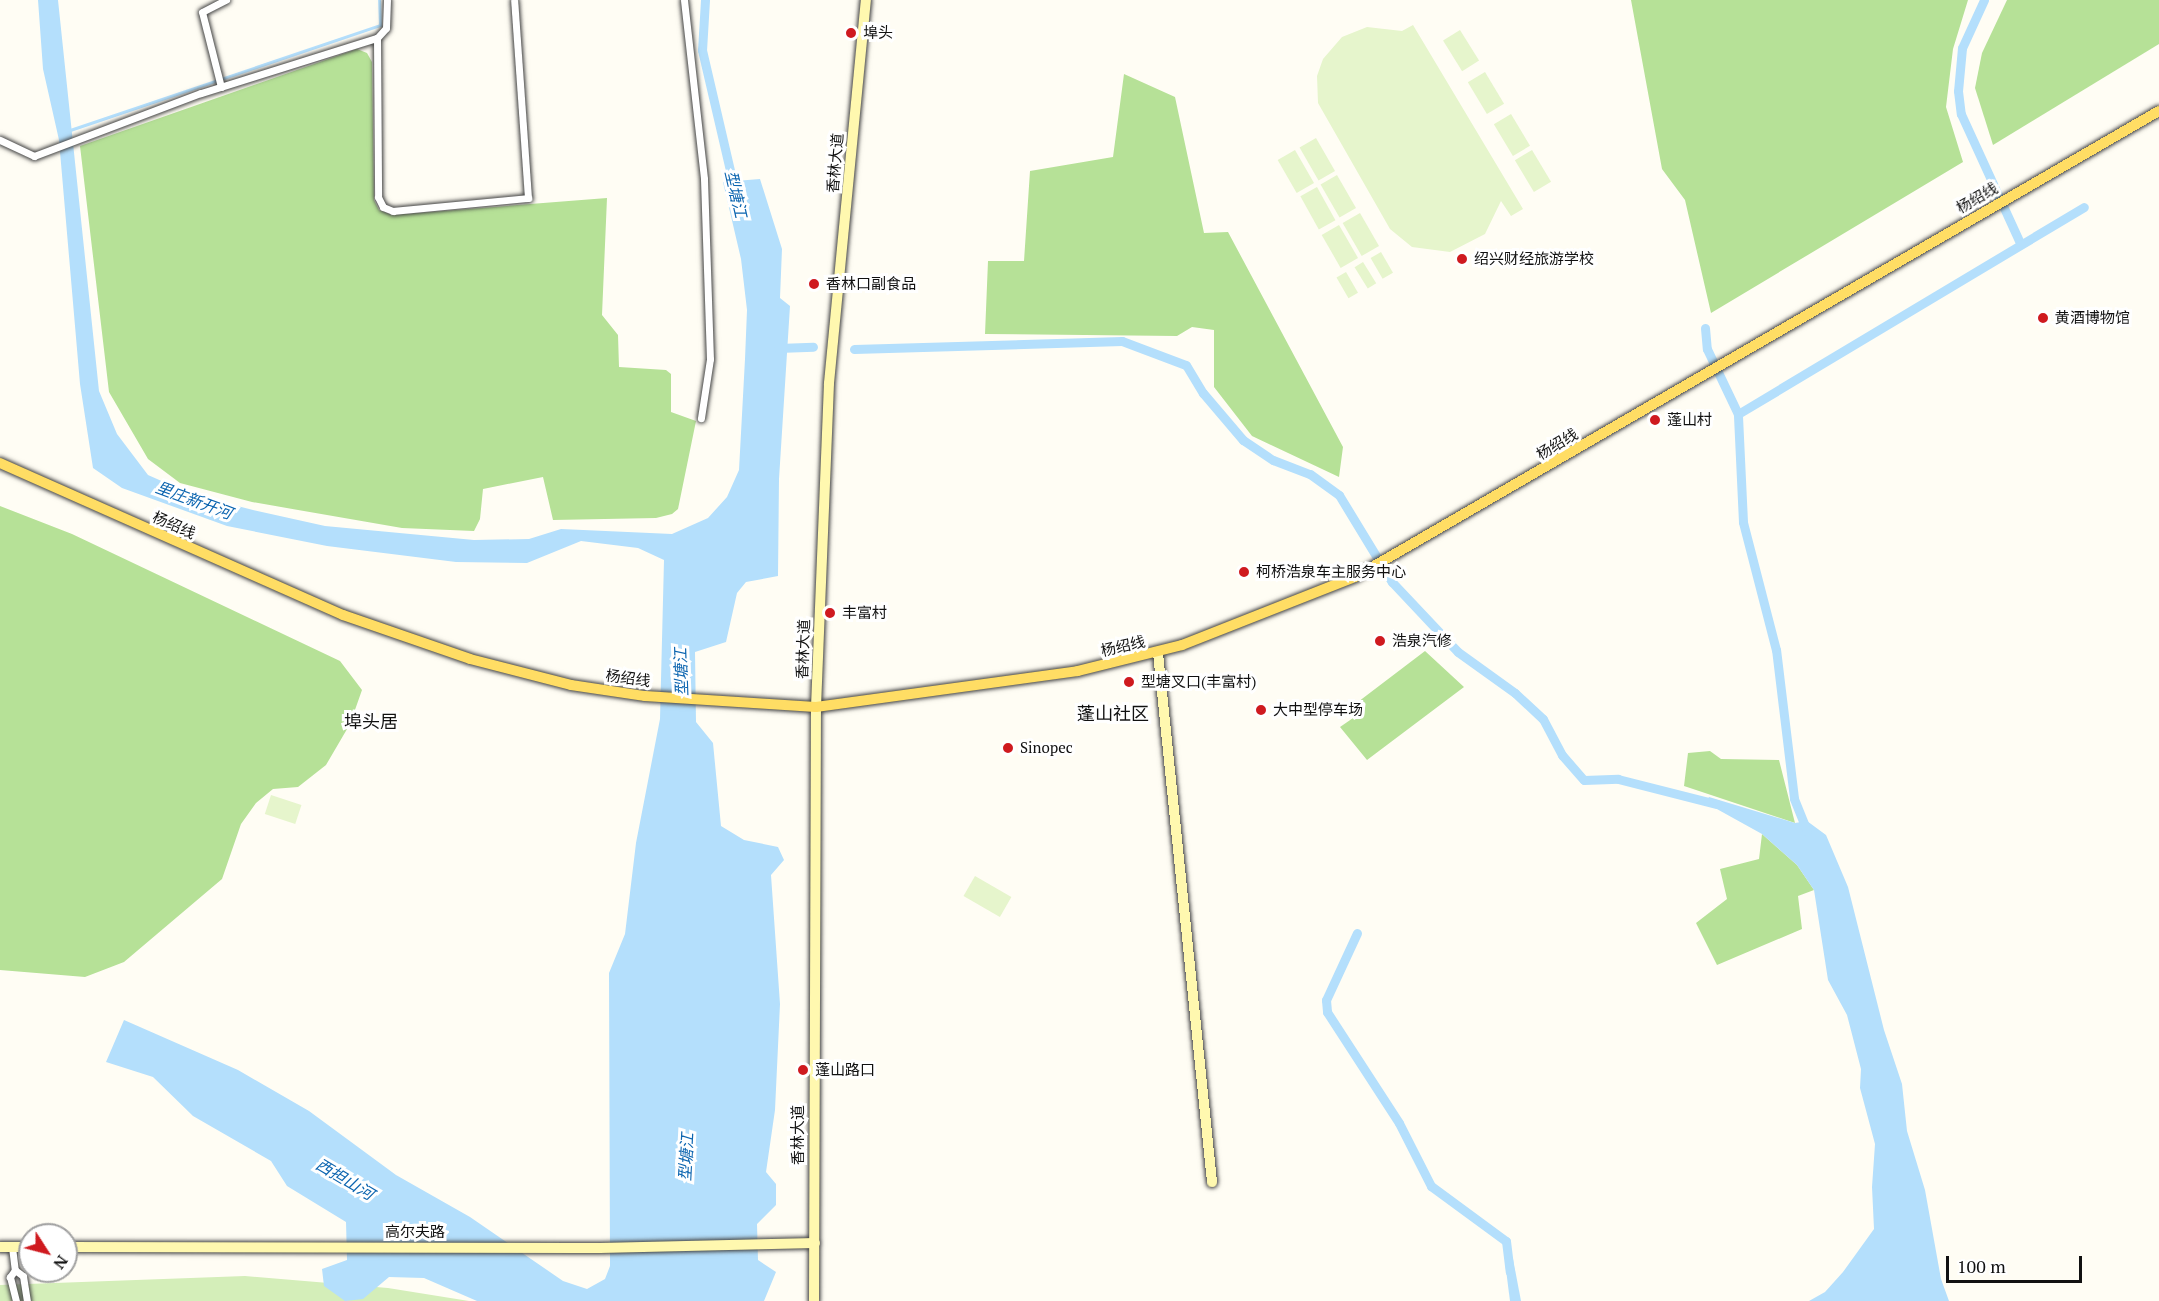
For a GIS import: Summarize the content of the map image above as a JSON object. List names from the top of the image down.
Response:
{
  "streets": {
    "main road": ["杨绍线"],
    "street": ["香林大道", "高尔夫路"]
  },
  "crossings": [
    ["香林大道", "杨绍线"],
    ["香林大道", "高尔夫路"]
  ],
  "districts": ["蓬山社区", "埠头居"],
  "water": ["型塘江", "里庄新开河", "西担山河"],
  "places": [
    "埠头",
    "绍兴财经旅游学校",
    "香林口副食品",
    "黄酒博物馆",
    "蓬山村",
    "柯桥浩泉车主服务中心",
    "丰富村",
    "浩泉汽修",
    "型塘叉口(丰富村)",
    "大中型停车场",
    "Sinopec",
    "蓬山路口"
  ],
  "scale_bar": "100 m",
  "north": "bottom right"
}
